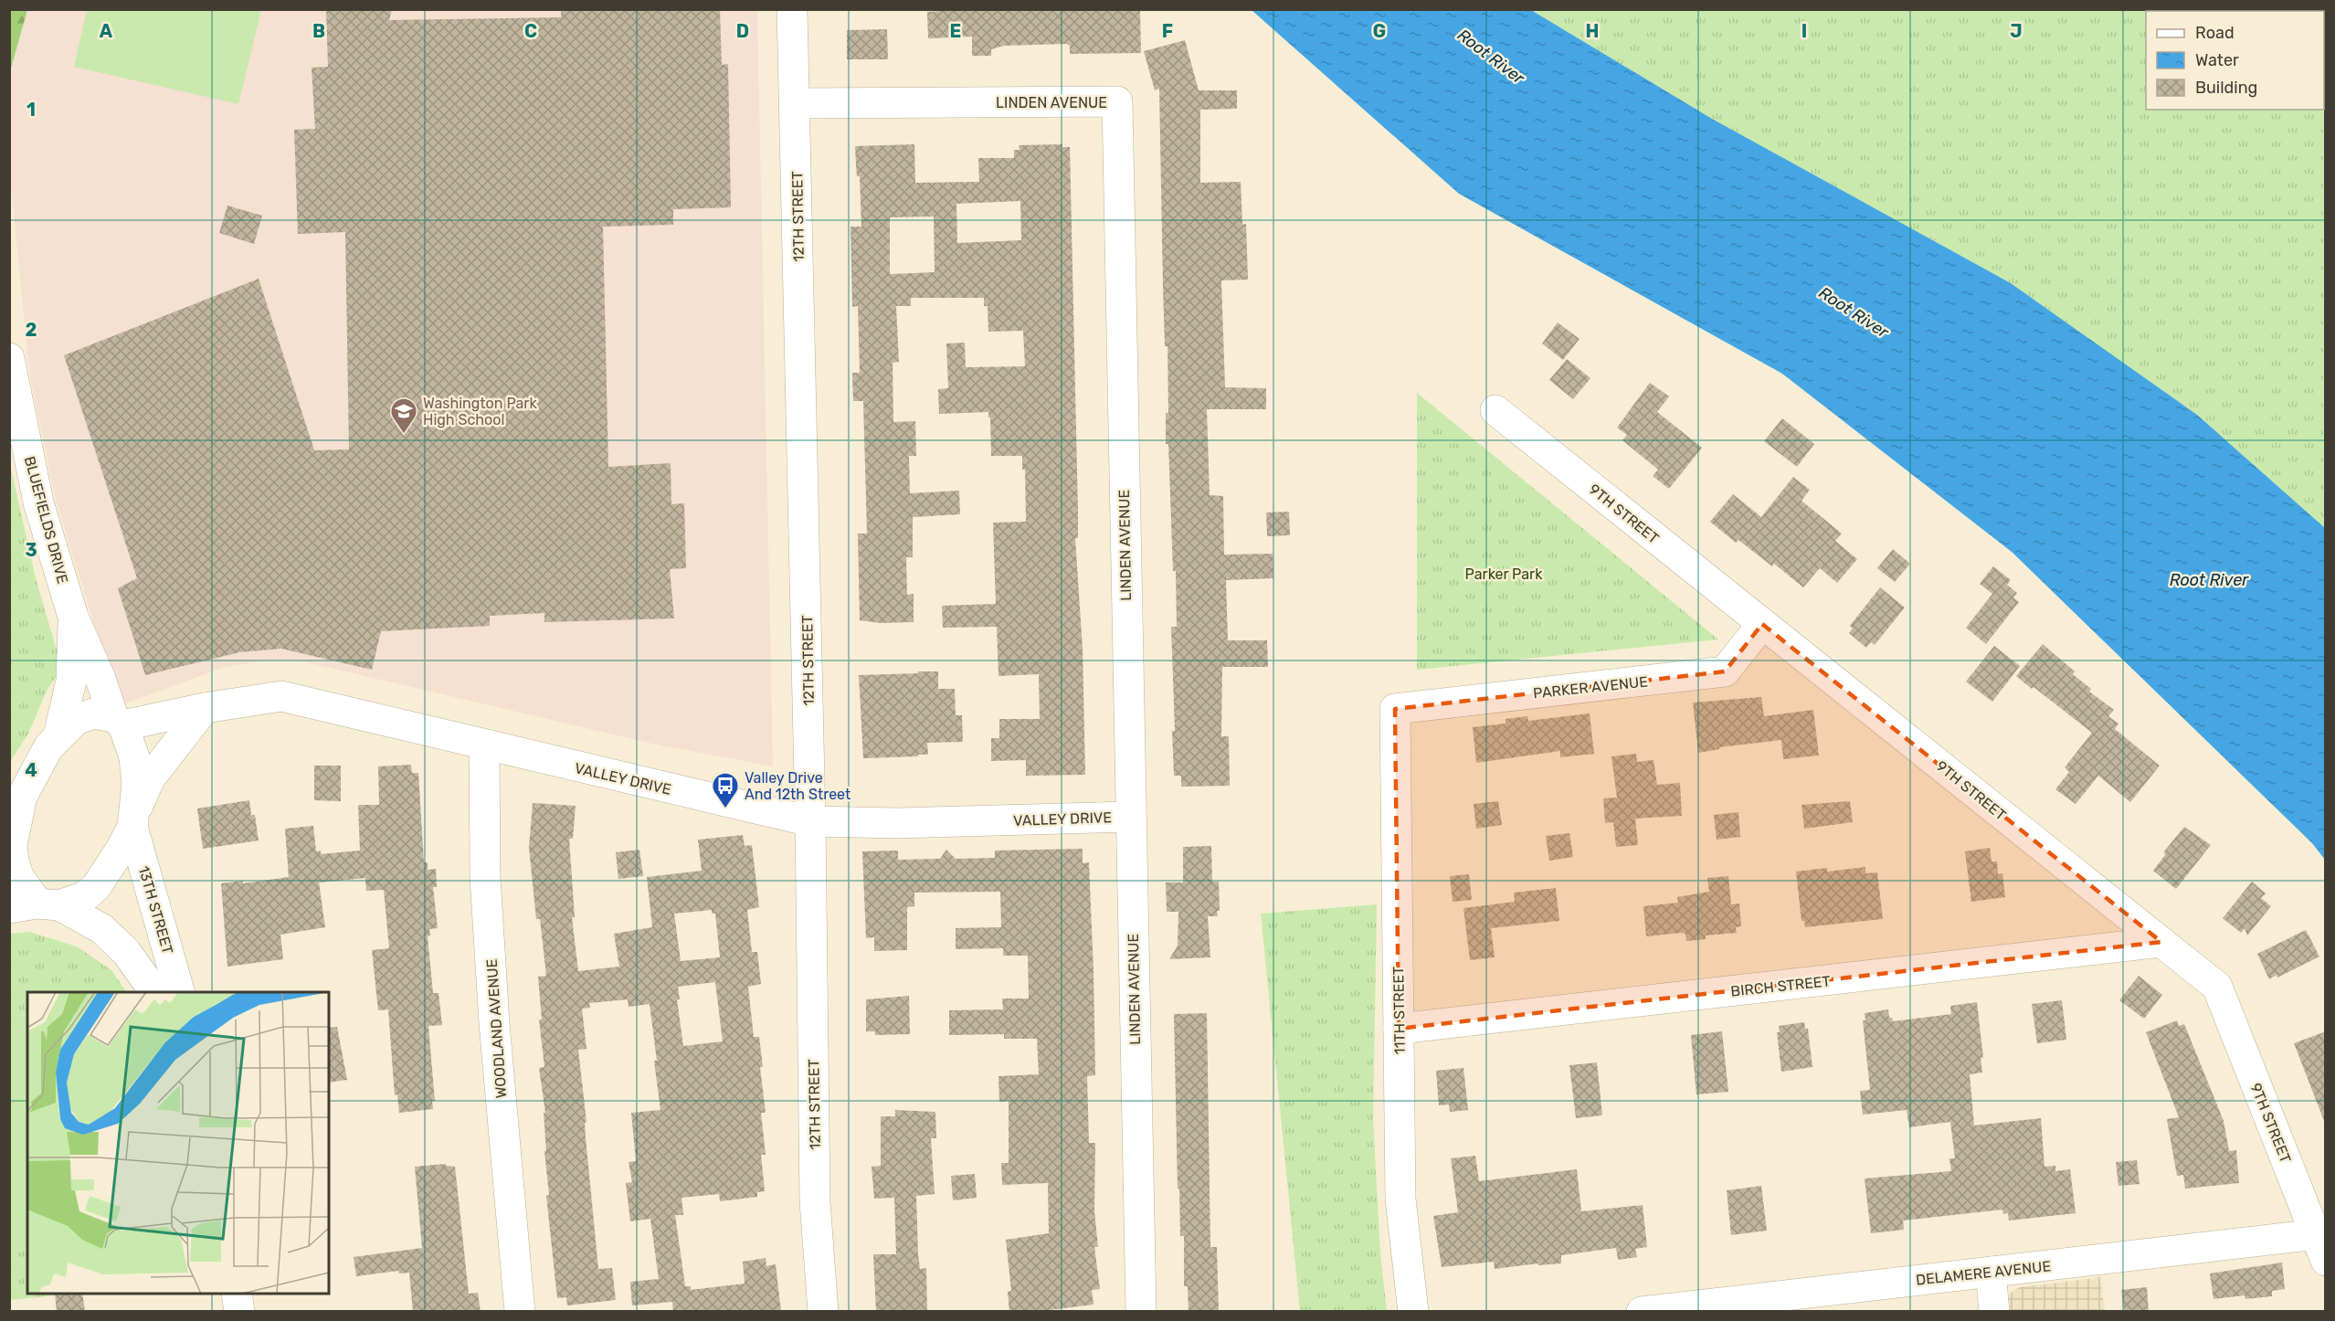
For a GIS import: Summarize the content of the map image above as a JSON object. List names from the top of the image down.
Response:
{
  "streets": {
    "street": [
      "LINDEN AVENUE",
      "12TH STREET",
      "9TH STREET",
      "BLUEFIELDS DRIVE",
      "PARKER AVENUE",
      "VALLEY DRIVE",
      "13TH STREET",
      "BIRCH STREET",
      "11TH STREET",
      "WOODLAND AVENUE",
      "DELAMERE AVENUE"
    ]
  },
  "crossings": [
    ["LINDEN AVENUE", "12TH STREET"],
    ["LINDEN AVENUE", "VALLEY DRIVE"],
    ["12TH STREET", "VALLEY DRIVE"],
    ["9TH STREET", "PARKER AVENUE"],
    ["9TH STREET", "BIRCH STREET"],
    ["9TH STREET", "DELAMERE AVENUE"],
    ["BLUEFIELDS DRIVE", "VALLEY DRIVE"],
    ["BLUEFIELDS DRIVE", "13TH STREET"],
    ["PARKER AVENUE", "11TH STREET"],
    ["VALLEY DRIVE", "13TH STREET"],
    ["VALLEY DRIVE", "WOODLAND AVENUE"],
    ["BIRCH STREET", "11TH STREET"]
  ],
  "water": ["Root River"],
  "parks": ["Parker Park"],
  "places": {
    "school or university": ["Washington Park High School"],
    "bus stop": ["Valley Drive And 12th Street"]
  },
  "legend": ["Road", "Water", "Building"],
  "grid": {
    "columns": [
      "A",
      "B",
      "C",
      "D",
      "E",
      "F",
      "G",
      "H",
      "I",
      "J"
    ],
    "rows": [
      "1",
      "2",
      "3",
      "4"
    ]
  }
}
